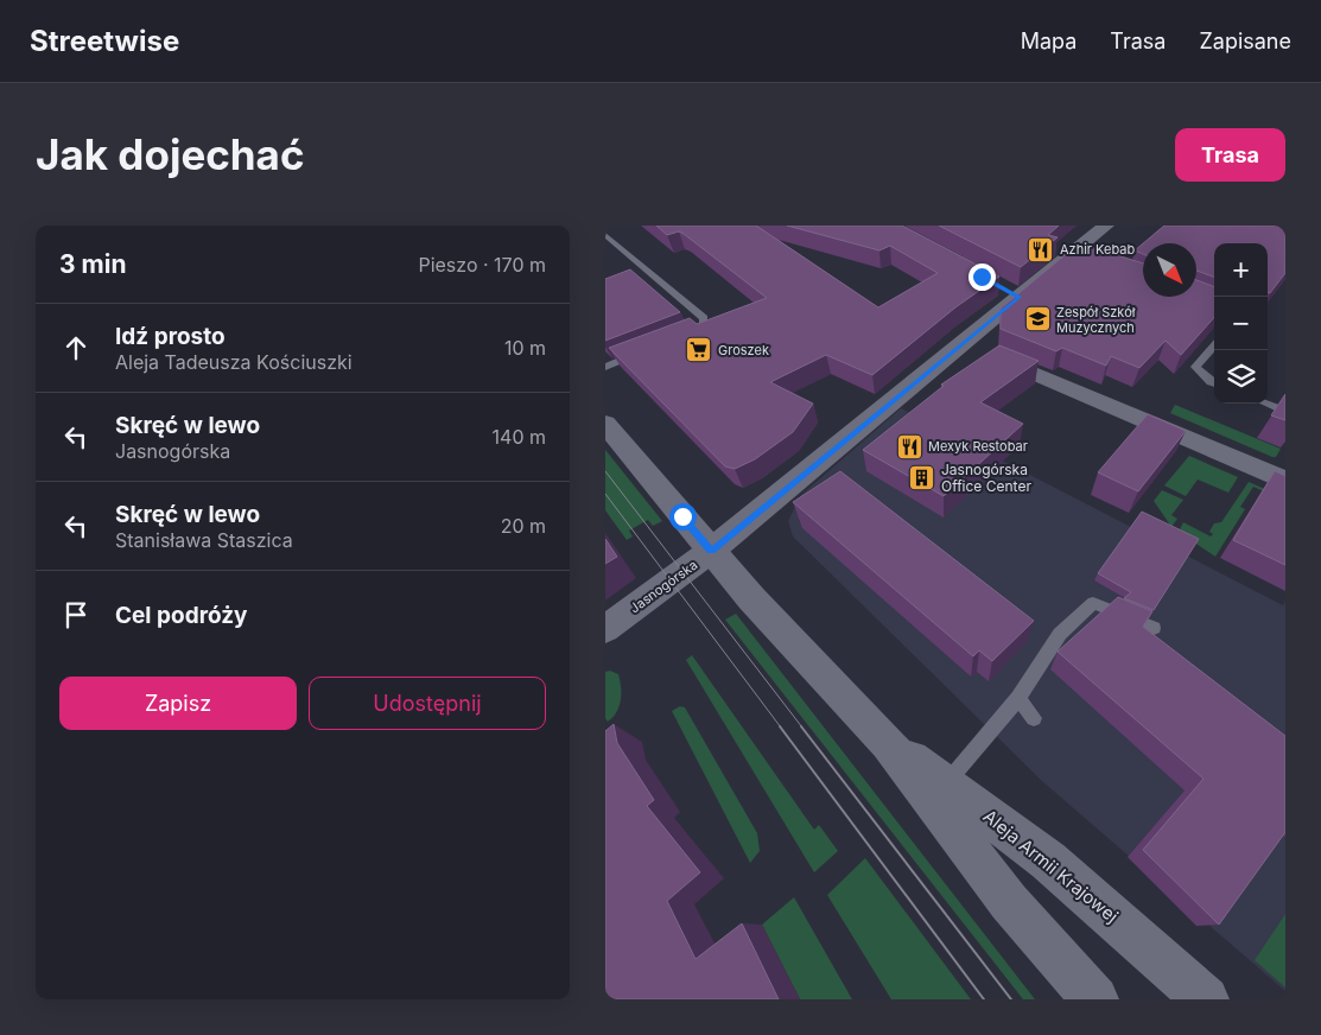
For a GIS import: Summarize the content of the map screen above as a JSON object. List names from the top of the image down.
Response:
{
  "streets": {
    "street": ["Jasnogórska", "Aleja Armii Krajowej"]
  },
  "crossings": [
    ["Jasnogórska", "Aleja Armii Krajowej"]
  ],
  "places": {
    "restaurant": ["Azhir Kebab", "Mexyk Restobar"],
    "school or university": ["Zespół Szkół Muzycznych"],
    "supermarket": ["Groszek"],
    "building": ["Jasnogórska Office Center"]
  },
  "north": "bottom right",
  "page": {
    "header": "Streetwise",
    "nav": ["Mapa", "Trasa", "Zapisane"],
    "buttons": [
      "Trasa",
      ["Zapisz", "Udostępnij"]
    ],
    "title": "Jak dojechać",
    "heading": ["3 min", "Pieszo · 170 m"],
    "map_buttons": ["+", "−"],
    "list": [
      ["Idź prosto", "Aleja Tadeusza Kościuszki", "10 m"],
      ["Skręć w lewo", "Jasnogórska", "140 m"],
      ["Skręć w lewo", "Stanisława Staszica", "20 m"],
      "Cel podróży"
    ]
  }
}
